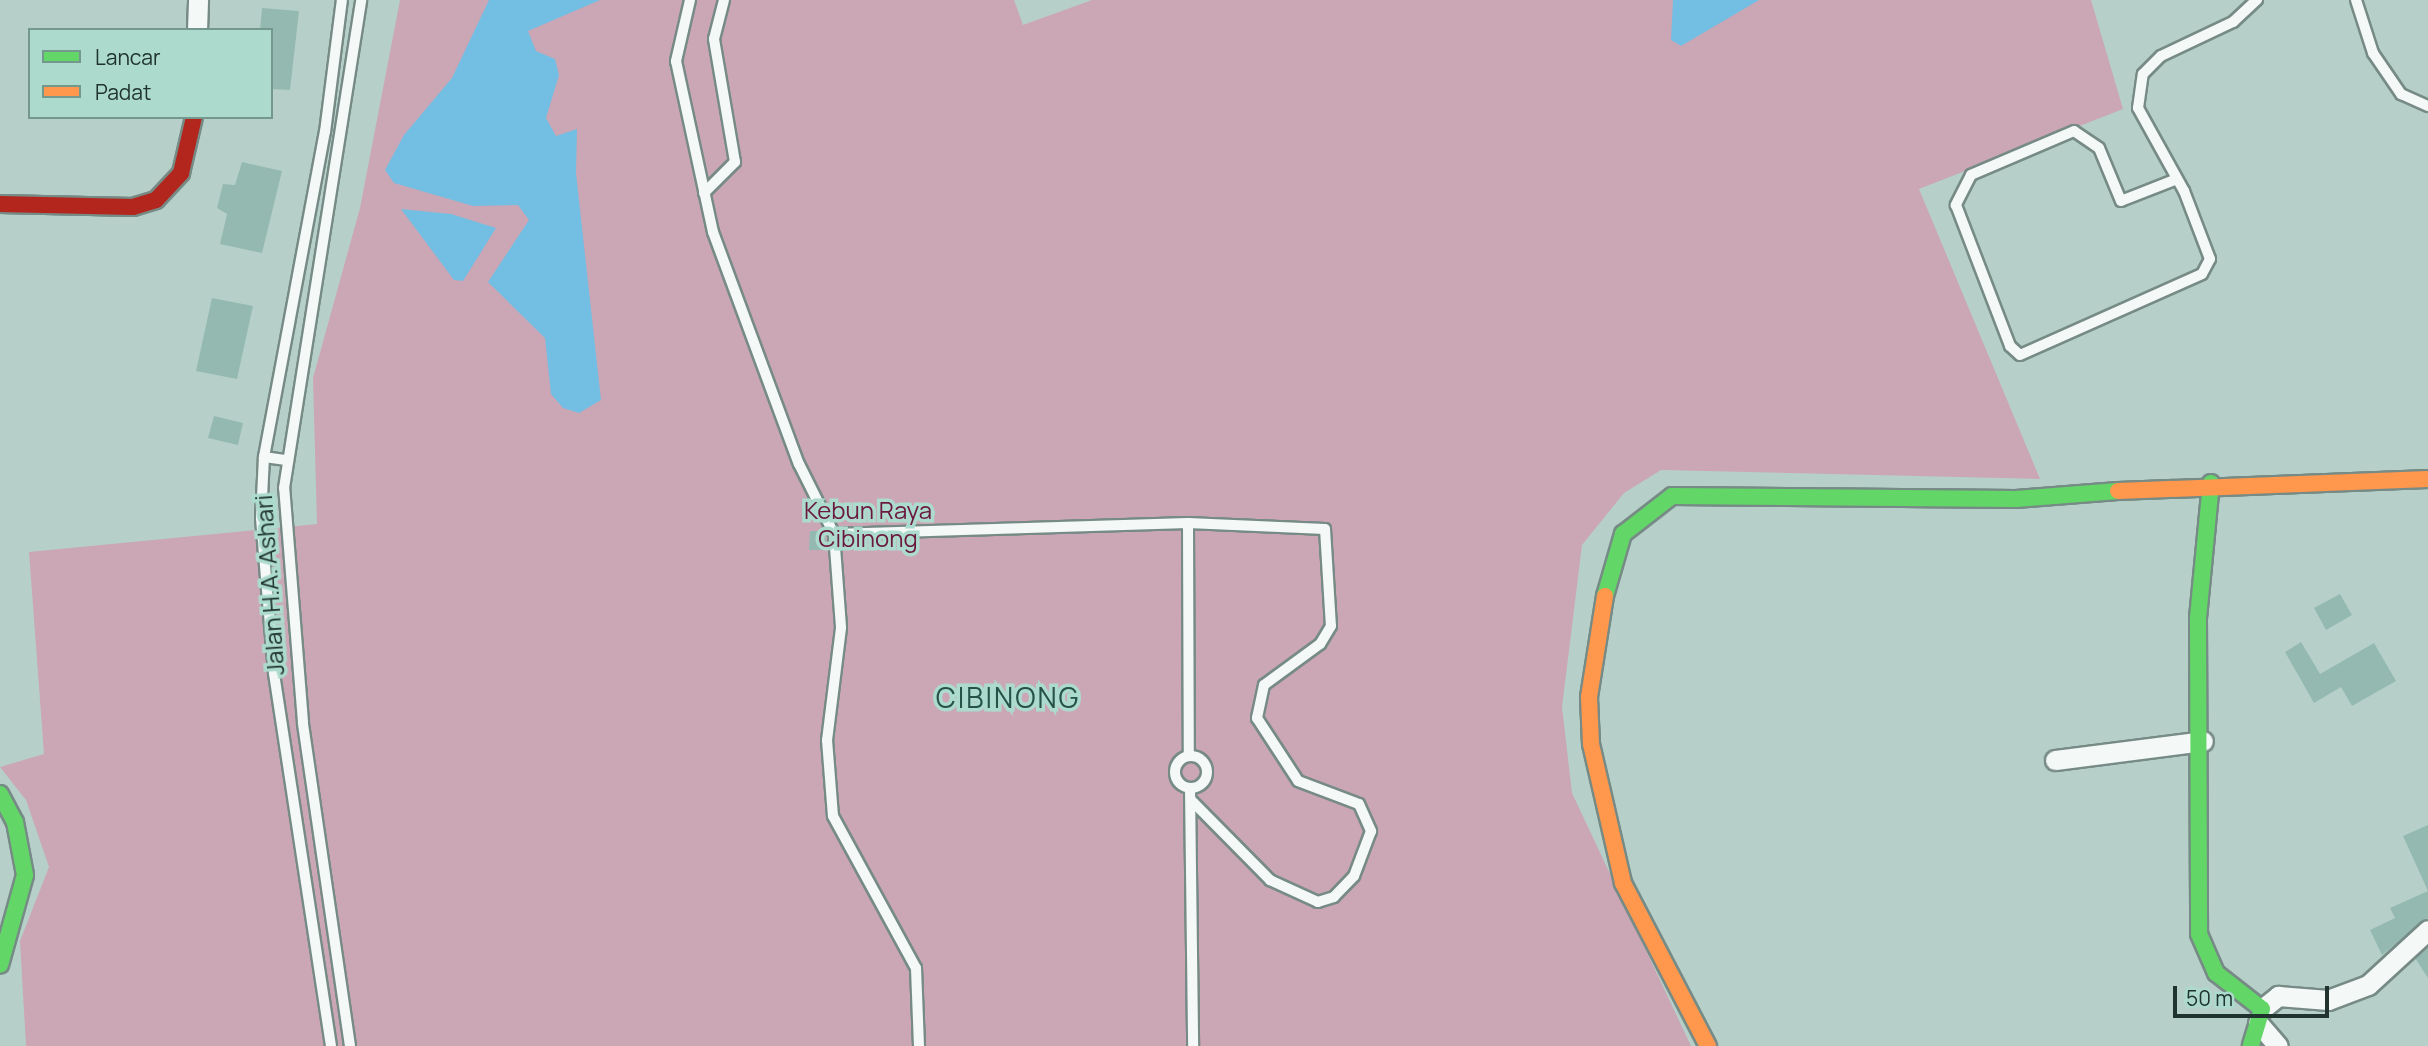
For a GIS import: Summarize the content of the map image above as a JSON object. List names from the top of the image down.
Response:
{
  "streets": {
    "lane": ["Jalan H.A. Ashari"]
  },
  "districts": ["CIBINONG"],
  "parks": ["Kebun Raya Cibinong"],
  "legend": ["Lancar", "Padat"],
  "scale_bar": "50 m"
}
